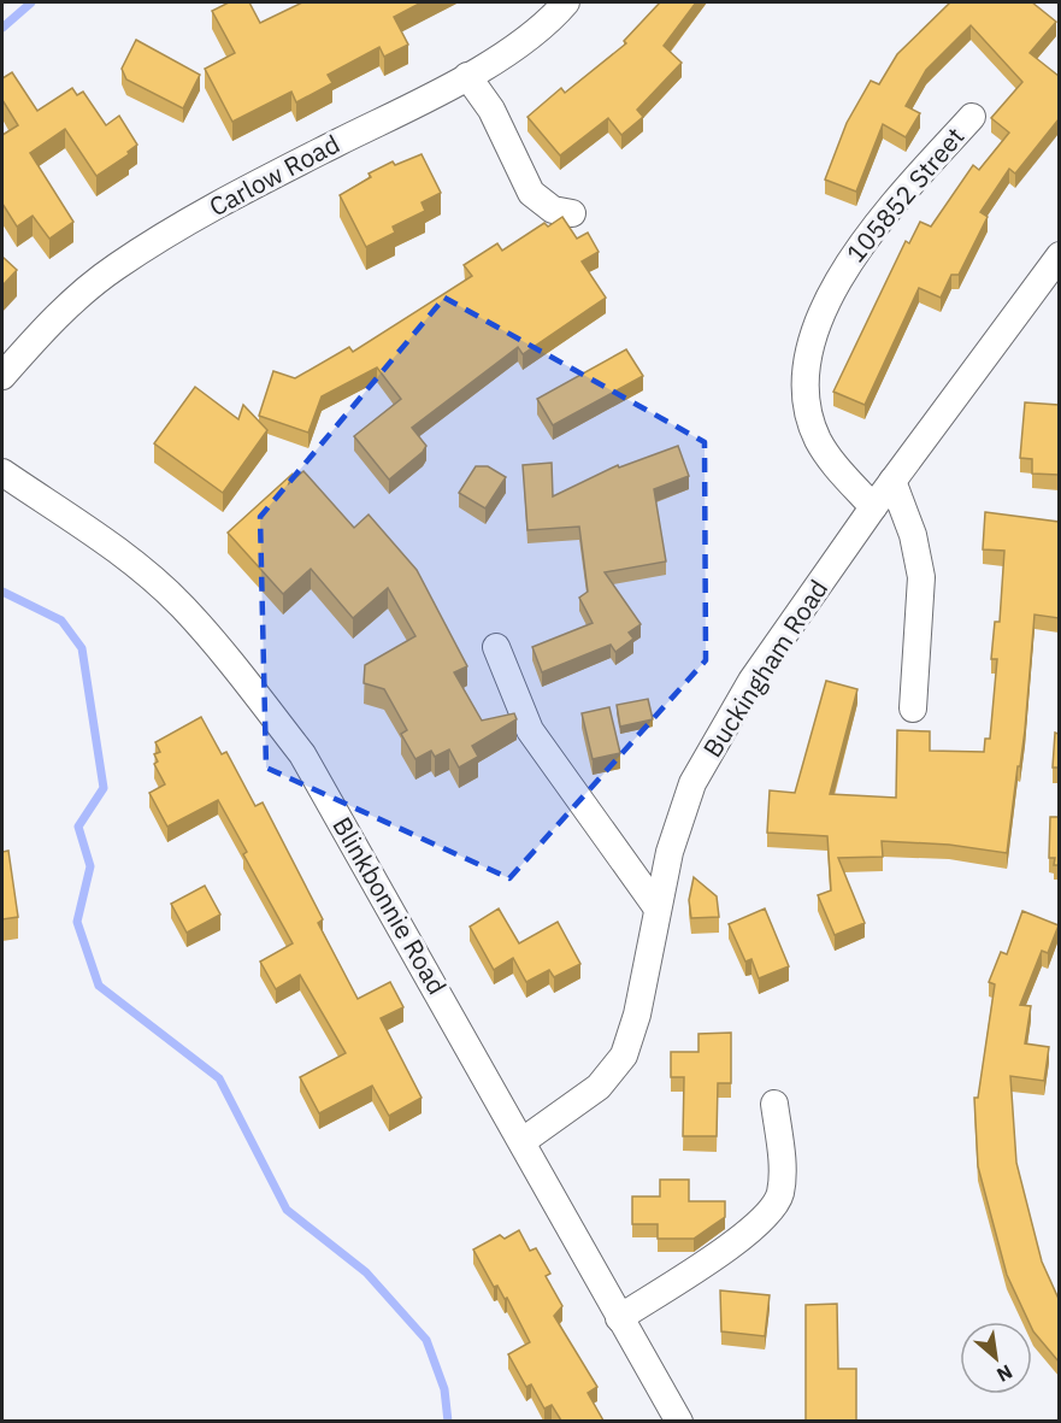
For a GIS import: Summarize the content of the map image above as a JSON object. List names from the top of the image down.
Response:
{
  "streets": {
    "street": [
      "Carlow Road",
      "105852 Street",
      "Buckingham Road",
      "Blinkbonnie Road"
    ]
  },
  "crossings": [
    ["105852 Street", "Buckingham Road"],
    ["Buckingham Road", "Blinkbonnie Road"]
  ],
  "north": "bottom right"
}
